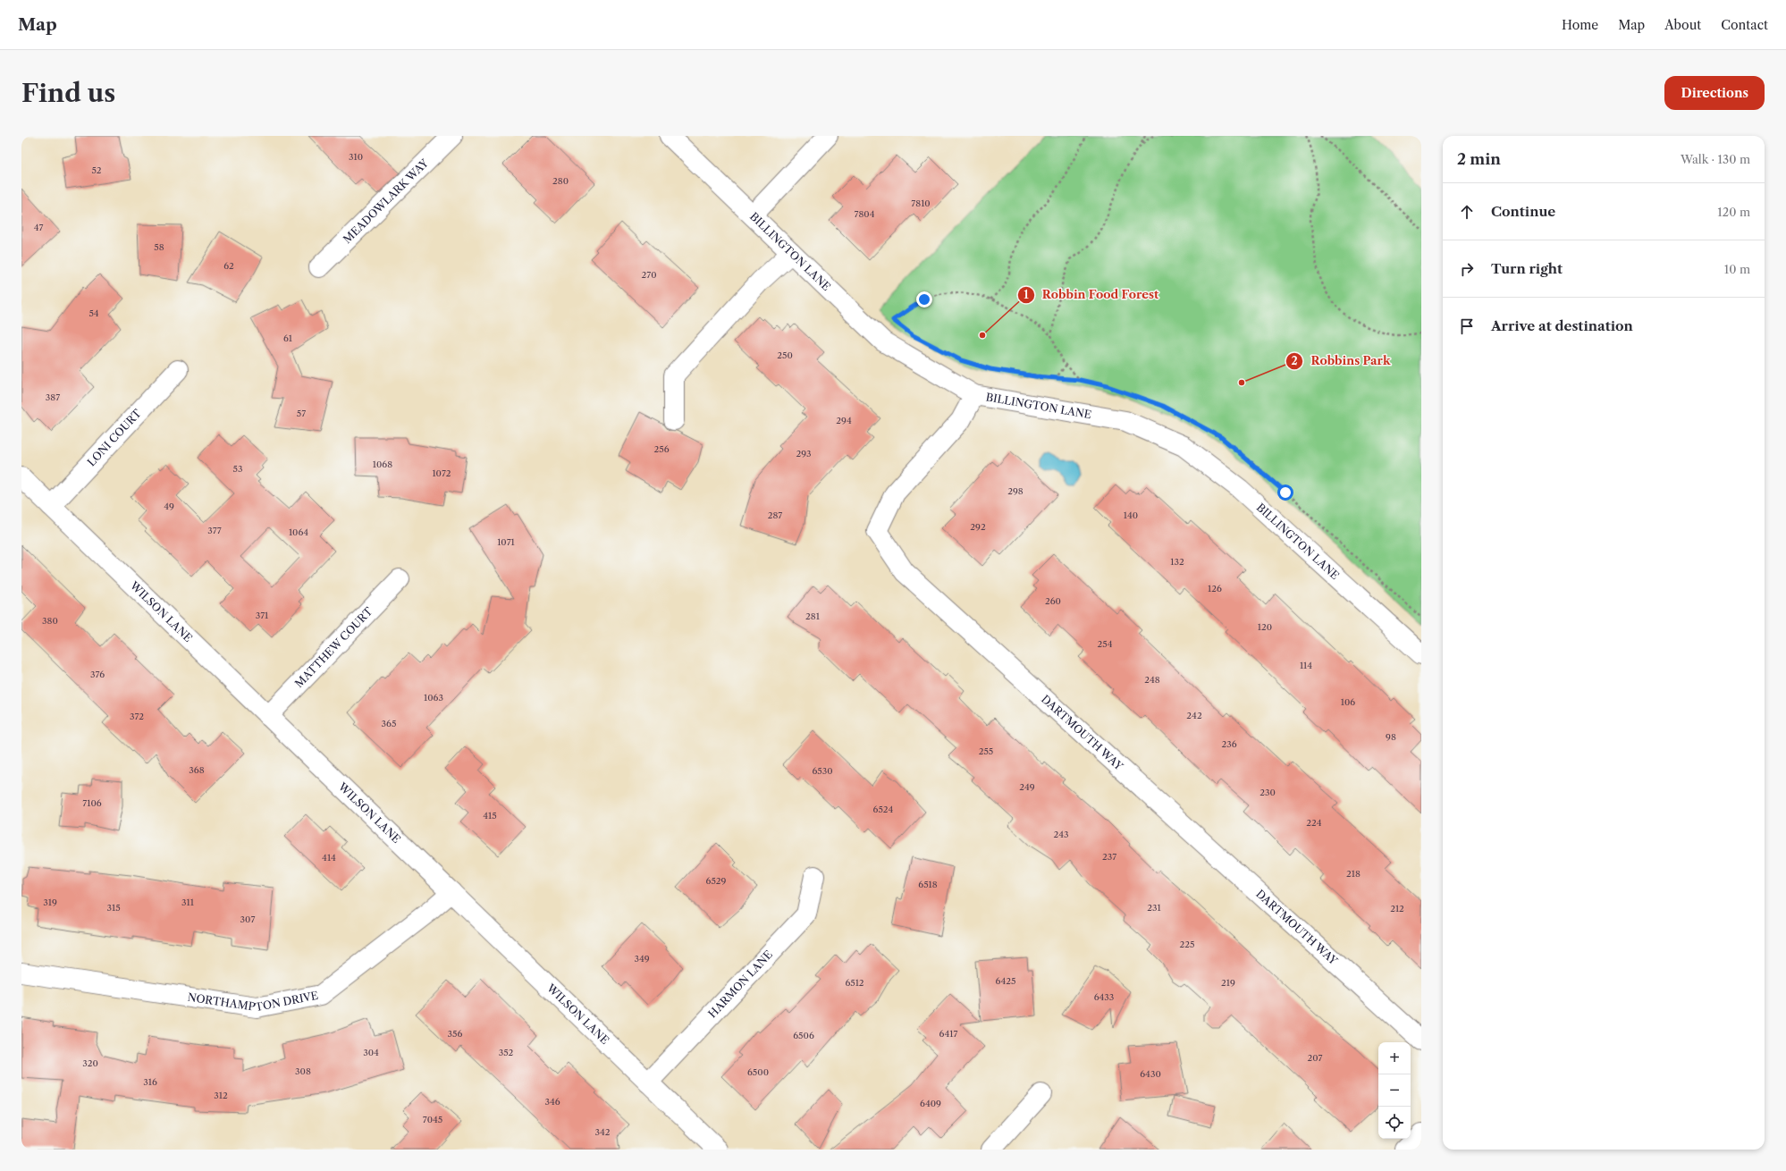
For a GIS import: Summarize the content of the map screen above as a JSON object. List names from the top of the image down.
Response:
{
  "streets": {
    "street": [
      "MEADOWLARK WAY",
      "BILLINGTON LANE",
      "LONI COURT",
      "WILSON LANE",
      "MATTHEW COURT",
      "DARTMOUTH WAY",
      "HARMON LANE",
      "NORTHAMPTON DRIVE"
    ]
  },
  "crossings": [
    ["BILLINGTON LANE", "DARTMOUTH WAY"],
    ["LONI COURT", "WILSON LANE"],
    ["WILSON LANE", "MATTHEW COURT"],
    ["WILSON LANE", "HARMON LANE"],
    ["WILSON LANE", "NORTHAMPTON DRIVE"]
  ],
  "places": ["Robbin Food Forest", "Robbins Park"],
  "house_numbers": [
    "310",
    "52",
    "280",
    "7810",
    "7804",
    "47",
    "58",
    "62",
    "270",
    "54",
    "61",
    "250",
    "387",
    "57",
    "294",
    "256",
    "293",
    "1068",
    "53",
    "1072",
    "298",
    "49",
    "287",
    "140",
    "292",
    "377",
    "1064",
    "1071",
    "132",
    "126",
    "260",
    "371",
    "281",
    "380",
    "120",
    "254",
    "114",
    "376",
    "248",
    "1063",
    "106",
    "242",
    "372",
    "365",
    "98",
    "236",
    "255",
    "368",
    "6530",
    "249",
    "230",
    "7106",
    "6524",
    "415",
    "224",
    "243",
    "237",
    "414",
    "218",
    "6529",
    "6518",
    "319",
    "311",
    "315",
    "231",
    "212",
    "307",
    "225",
    "349",
    "6425",
    "6512",
    "219",
    "6433",
    "356",
    "6417",
    "6506",
    "304",
    "352",
    "207",
    "320",
    "308",
    "6500",
    "6430",
    "316",
    "312",
    "346",
    "6409",
    "7045",
    "342"
  ],
  "page": {
    "header": "Map",
    "nav": [
      "Home",
      "Map",
      "About",
      "Contact"
    ],
    "buttons": "Directions",
    "title": "Find us",
    "heading": ["2 min", "Walk · 130 m"],
    "list": [
      ["Continue", "120 m"],
      ["Turn right", "10 m"],
      "Arrive at destination"
    ],
    "map_buttons": ["+", "−"]
  }
}
